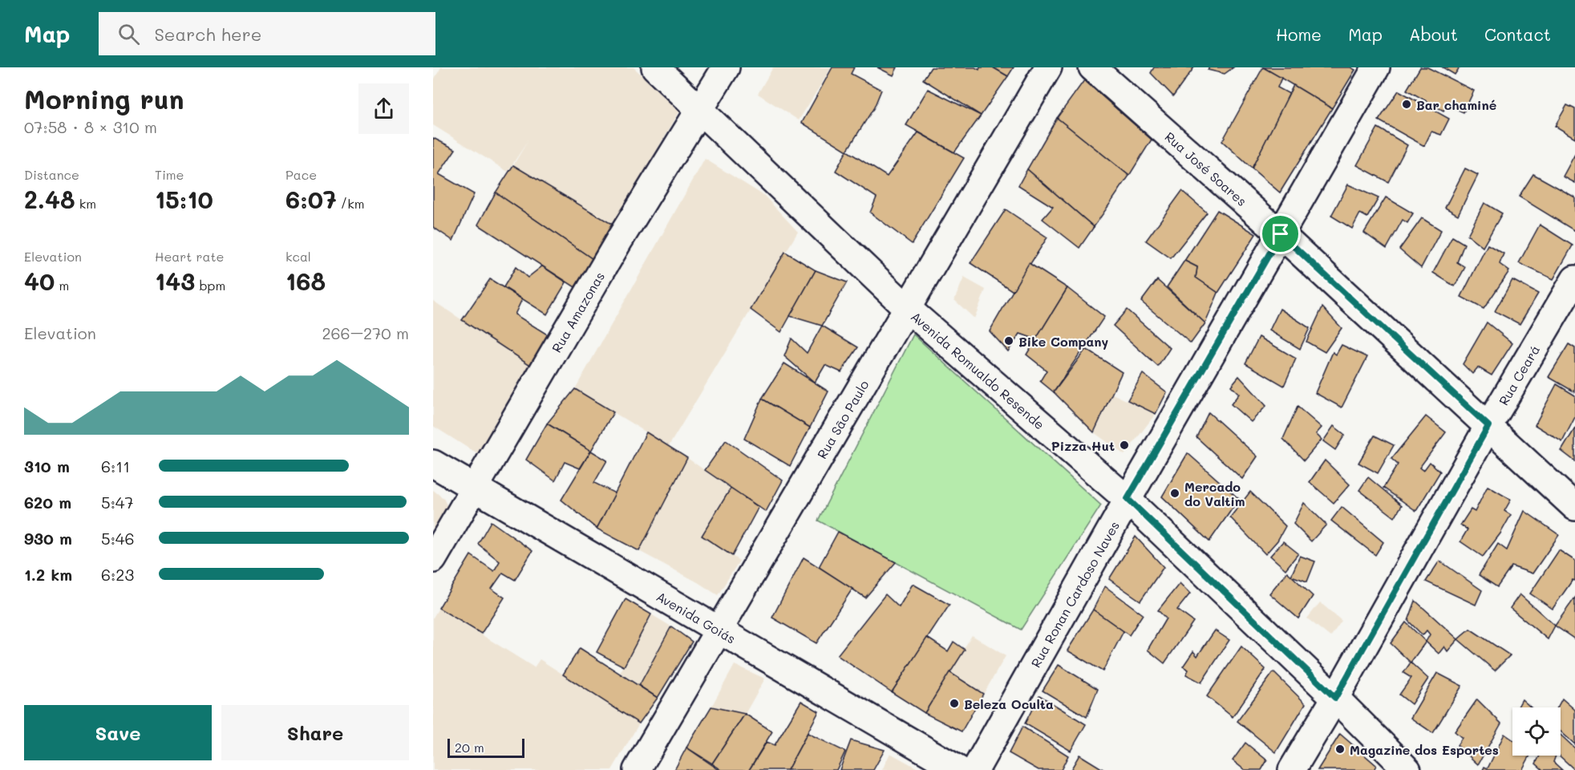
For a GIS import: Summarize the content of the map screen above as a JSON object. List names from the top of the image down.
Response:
{
  "streets": {
    "street": [
      "Rua José Soares",
      "Rua Amazonas",
      "Avenida Romualdo Resende",
      "Rua Ceará",
      "Rua São Paulo",
      "Rua Ronan Cardoso Naves",
      "Avenida Goiás"
    ]
  },
  "crossings": [
    ["Rua José Soares", "Rua Ceará"],
    ["Rua José Soares", "Rua Ronan Cardoso Naves"],
    ["Rua Amazonas", "Avenida Romualdo Resende"],
    ["Rua Amazonas", "Avenida Goiás"],
    ["Avenida Romualdo Resende", "Rua Ceará"],
    ["Avenida Romualdo Resende", "Rua São Paulo"],
    ["Avenida Romualdo Resende", "Rua Ronan Cardoso Naves"],
    ["Rua São Paulo", "Avenida Goiás"]
  ],
  "places": [
    "Bar chaminé",
    "Bike Company",
    "Pizza Hut",
    "Mercado do Valtim",
    "Beleza Oculta",
    "Magazine dos Esportes"
  ],
  "scale_bar": "20 m",
  "page": {
    "header": "Map",
    "search": "Search here",
    "nav": [
      "Home",
      "Map",
      "About",
      "Contact"
    ],
    "heading": ["Morning run", "07:58 · 8 × 310 m"],
    "stats": [
      ["Distance", "2.48 km"],
      ["Time", "15:10"],
      ["Pace", "6:07 /km"],
      ["Elevation", "40 m"],
      ["Heart rate", "143 bpm"],
      ["kcal", "168"]
    ],
    "chart": ["Elevation", "266–270 m"],
    "list": [
      {
        "name": "310 m",
        "note": "6:11"
      },
      {
        "name": "620 m",
        "note": "5:47"
      },
      {
        "name": "930 m",
        "note": "5:46"
      },
      {
        "name": "1.2 km",
        "note": "6:23"
      }
    ],
    "buttons": ["Save", "Share"],
    "scale": "20 m"
  }
}
